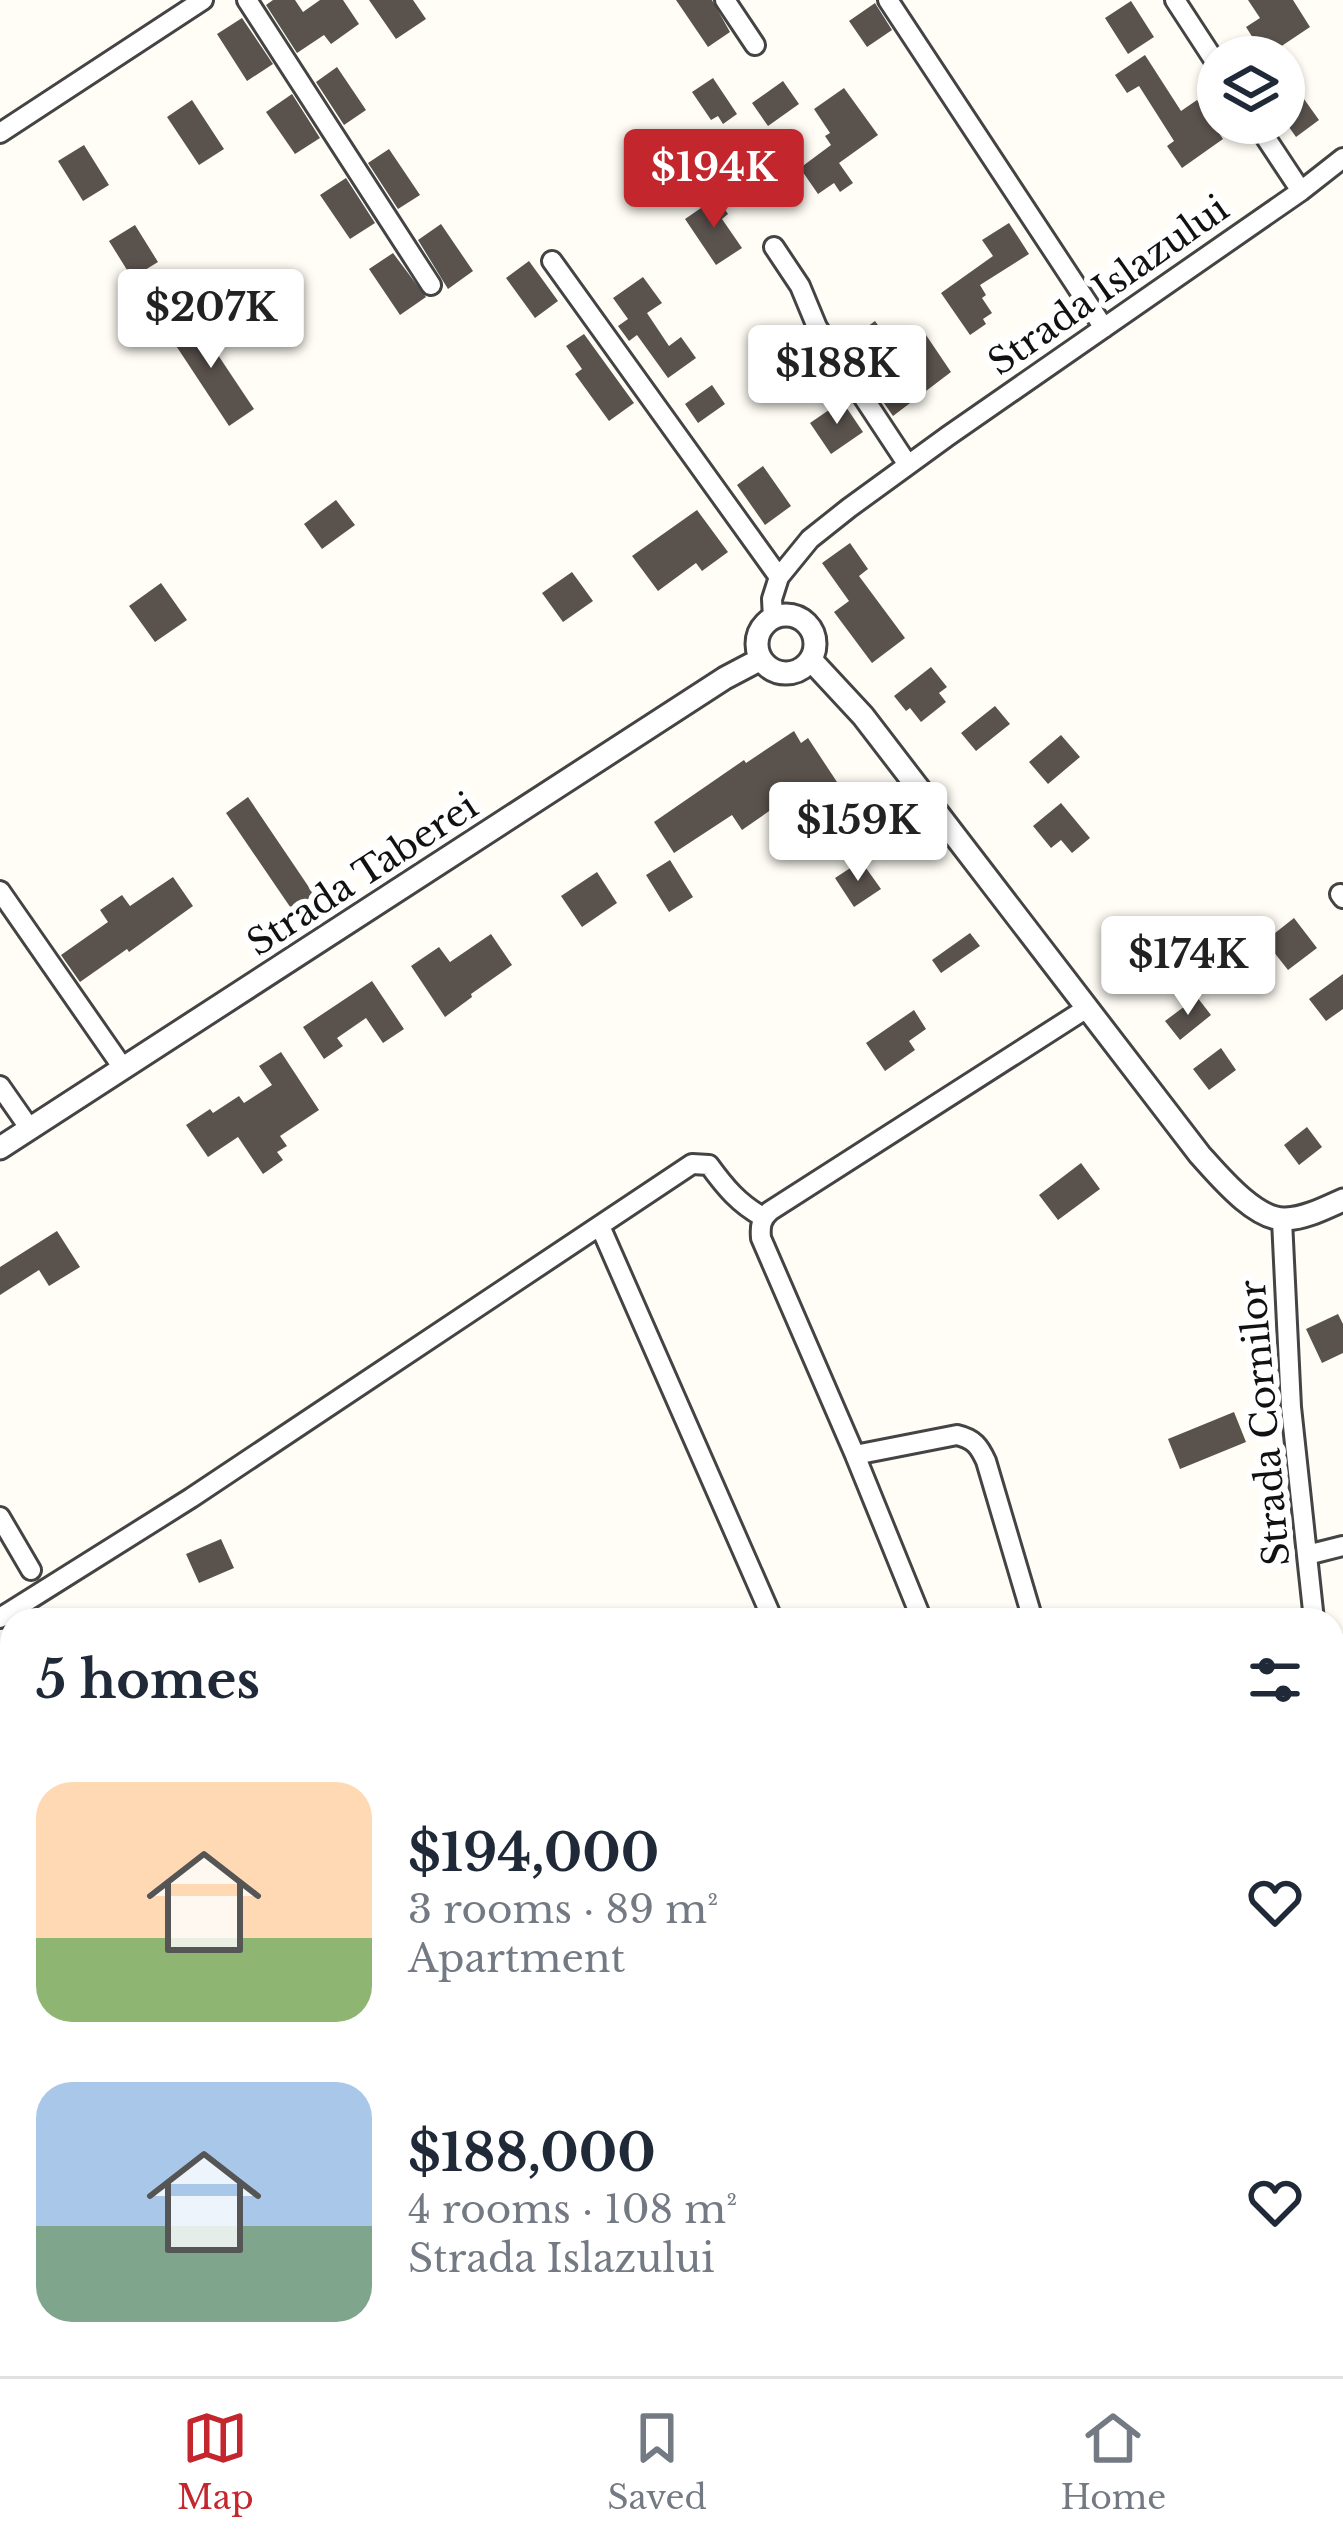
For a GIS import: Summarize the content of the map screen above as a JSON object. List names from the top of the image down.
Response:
{
  "streets": {
    "street": ["Strada Islazului", "Strada Taberei", "Strada Cornilor"]
  },
  "page": {
    "price": [
      "$194K",
      "$207K",
      "$188K",
      "$159K",
      "$174K"
    ],
    "heading": "5 homes",
    "list": [
      {
        "name": "$194,000",
        "note": "3 rooms · 89 m² · Apartment"
      },
      {
        "name": "$188,000",
        "note": "4 rooms · 108 m² · Strada Islazului"
      }
    ],
    "tabs": ["Map", "Saved", "Home"]
  }
}
